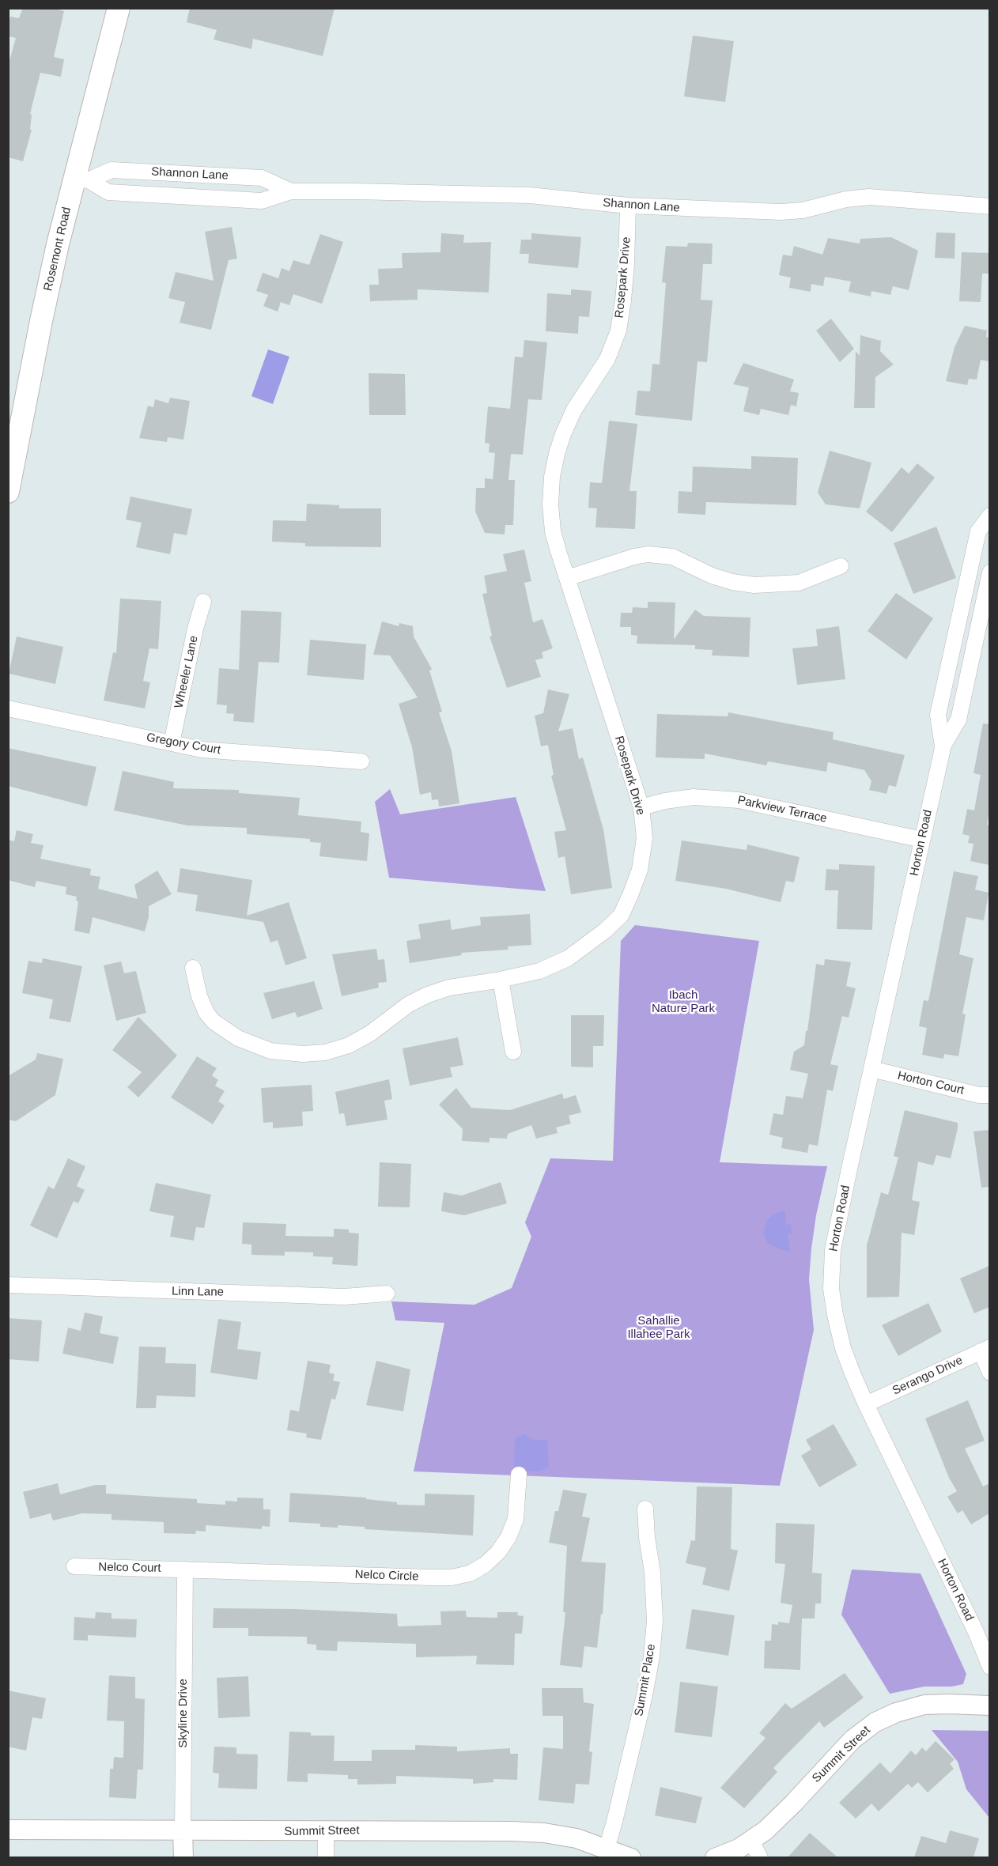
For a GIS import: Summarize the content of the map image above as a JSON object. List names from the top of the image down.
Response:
{
  "streets": {
    "main road": ["Rosemont Road"],
    "street": [
      "Shannon Lane",
      "Rosepark Drive",
      "Wheeler Lane",
      "Gregory Court",
      "Parkview Terrace",
      "Horton Road",
      "Horton Court",
      "Linn Lane",
      "Serango Drive",
      "Nelco Court",
      "Nelco Circle",
      "Summit Place",
      "Skyline Drive",
      "Summit Street"
    ]
  },
  "crossings": [
    ["Shannon Lane", "Rosemont Road"],
    ["Shannon Lane", "Rosepark Drive"],
    ["Rosepark Drive", "Parkview Terrace"],
    ["Wheeler Lane", "Gregory Court"],
    ["Parkview Terrace", "Horton Road"],
    ["Horton Road", "Horton Court"],
    ["Horton Road", "Serango Drive"],
    ["Nelco Court", "Nelco Circle"],
    ["Nelco Court", "Skyline Drive"],
    ["Nelco Circle", "Skyline Drive"],
    ["Summit Place", "Summit Street"],
    ["Skyline Drive", "Summit Street"]
  ],
  "parks": ["Ibach Nature Park", "Sahallie Illahee Park"]
}
